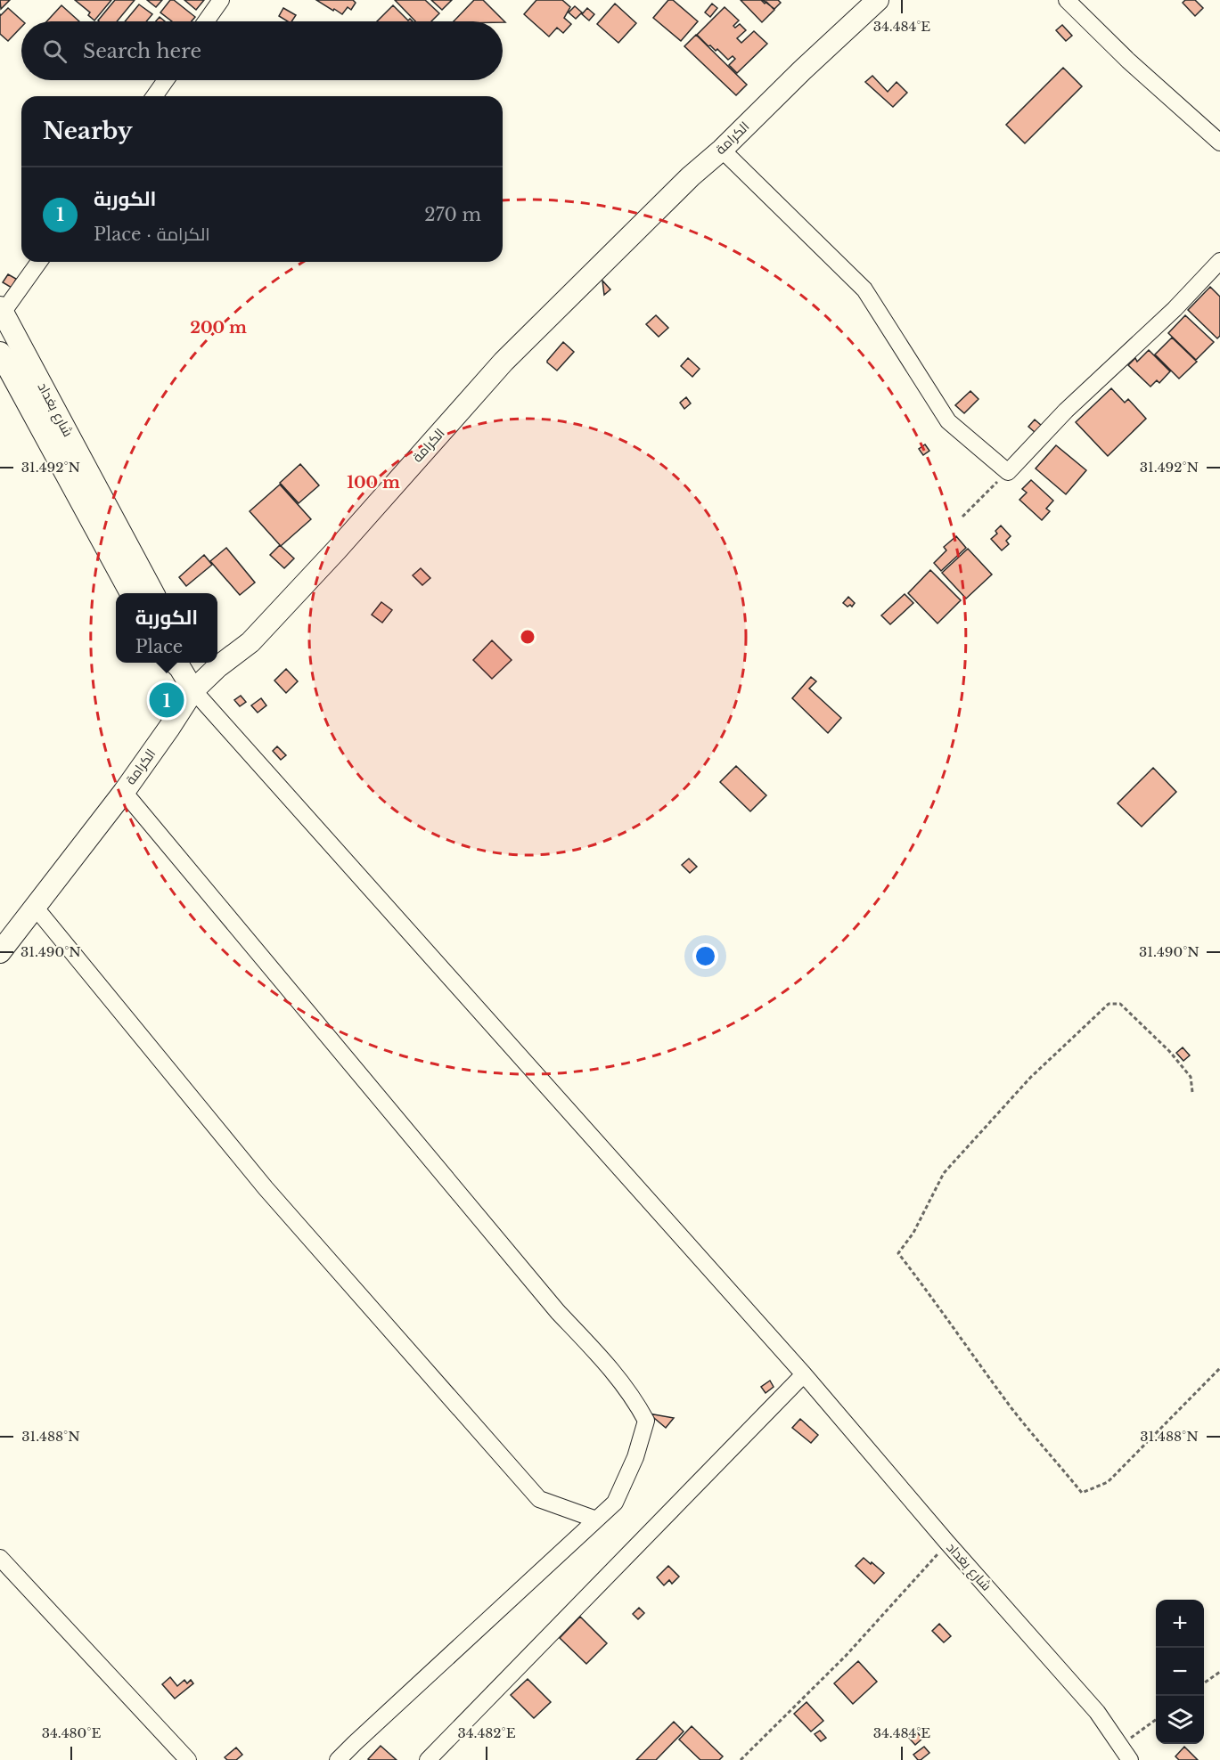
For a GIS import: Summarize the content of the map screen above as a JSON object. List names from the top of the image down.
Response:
{
  "streets": {
    "main road": ["الكرامة", "شارع بغداد"]
  },
  "crossings": [
    ["الكرامة", "شارع بغداد"]
  ],
  "page": {
    "search": "Search here",
    "heading": "Nearby",
    "list": [
      {
        "mark": "1",
        "name": "الكوربة",
        "note": "Place · الكرامة",
        "value": "270 m"
      }
    ],
    "popup": ["الكوربة", "Place"],
    "pins": "1",
    "map_buttons": ["+", "−"]
  },
  "coordinates": [
    "34.484°E",
    "31.492°N",
    "31.490°N",
    "31.488°N",
    "34.480°E",
    "34.482°E"
  ],
  "rings": ["200 m", "100 m"]
}
